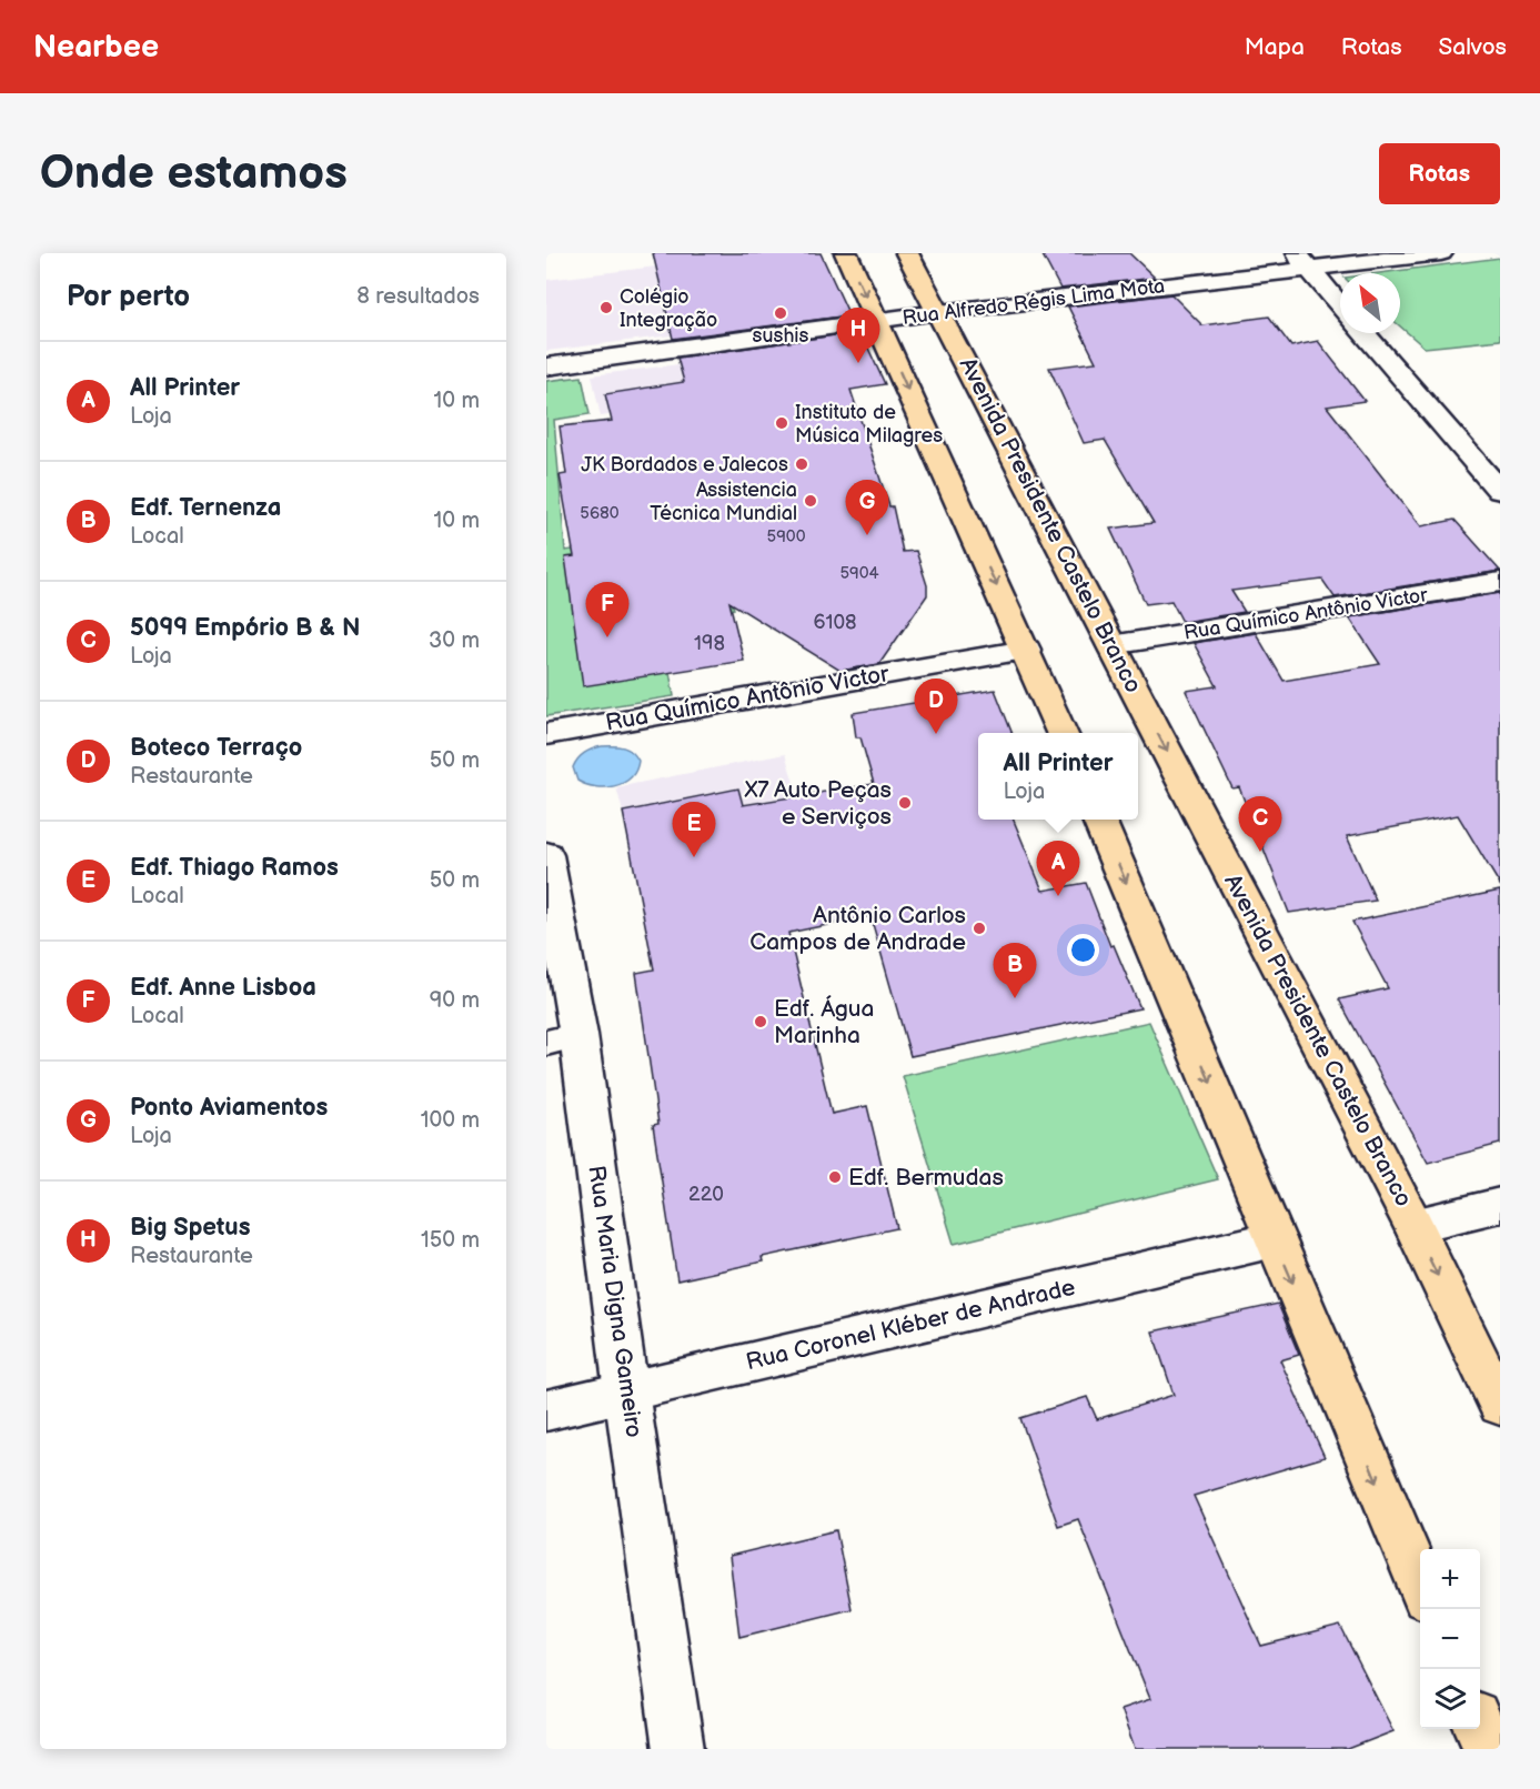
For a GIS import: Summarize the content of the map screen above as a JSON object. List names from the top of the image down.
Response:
{
  "streets": {
    "main road": ["Avenida Presidente Castelo Branco"],
    "street": [
      "Rua Alfredo Régis Lima Mota",
      "Rua Químico Antônio Victor",
      "Rua Maria Digna Gameiro",
      "Rua Coronel Kléber de Andrade"
    ]
  },
  "crossings": [
    ["Rua Alfredo Régis Lima Mota", "Avenida Presidente Castelo Branco"],
    ["Avenida Presidente Castelo Branco", "Rua Químico Antônio Victor"],
    ["Rua Maria Digna Gameiro", "Rua Coronel Kléber de Andrade"]
  ],
  "places": [
    "Colégio Integração",
    "sushis",
    "Instituto de Música Milagres",
    "JK Bordados e Jalecos",
    "Assistencia Técnica Mundial",
    "X7 Auto Peças e Serviços",
    "Antônio Carlos Campos de Andrade",
    "Edf. Água Marinha",
    "Edf. Bermudas"
  ],
  "house_numbers": [
    "5680",
    "5900",
    "5904",
    "6108",
    "198",
    "220"
  ],
  "north": "top left",
  "page": {
    "header": "Nearbee",
    "nav": ["Mapa", "Rotas", "Salvos"],
    "buttons": "Rotas",
    "title": "Onde estamos",
    "heading": ["Por perto", "8 resultados"],
    "pins": [
      "H",
      "G",
      "F",
      "D",
      "C",
      "E",
      "A",
      "B"
    ],
    "list": [
      {
        "mark": "A",
        "name": "All Printer",
        "note": "Loja",
        "value": "10 m"
      },
      {
        "mark": "B",
        "name": "Edf. Ternenza",
        "note": "Local",
        "value": "10 m"
      },
      {
        "mark": "C",
        "name": "5099 Empório B & N",
        "note": "Loja",
        "value": "30 m"
      },
      {
        "mark": "D",
        "name": "Boteco Terraço",
        "note": "Restaurante",
        "value": "50 m"
      },
      {
        "mark": "E",
        "name": "Edf. Thiago Ramos",
        "note": "Local",
        "value": "50 m"
      },
      {
        "mark": "F",
        "name": "Edf. Anne Lisboa",
        "note": "Local",
        "value": "90 m"
      },
      {
        "mark": "G",
        "name": "Ponto Aviamentos",
        "note": "Loja",
        "value": "100 m"
      },
      {
        "mark": "H",
        "name": "Big Spetus",
        "note": "Restaurante",
        "value": "150 m"
      }
    ],
    "popup": ["All Printer", "Loja"],
    "map_buttons": ["+", "−"]
  }
}
